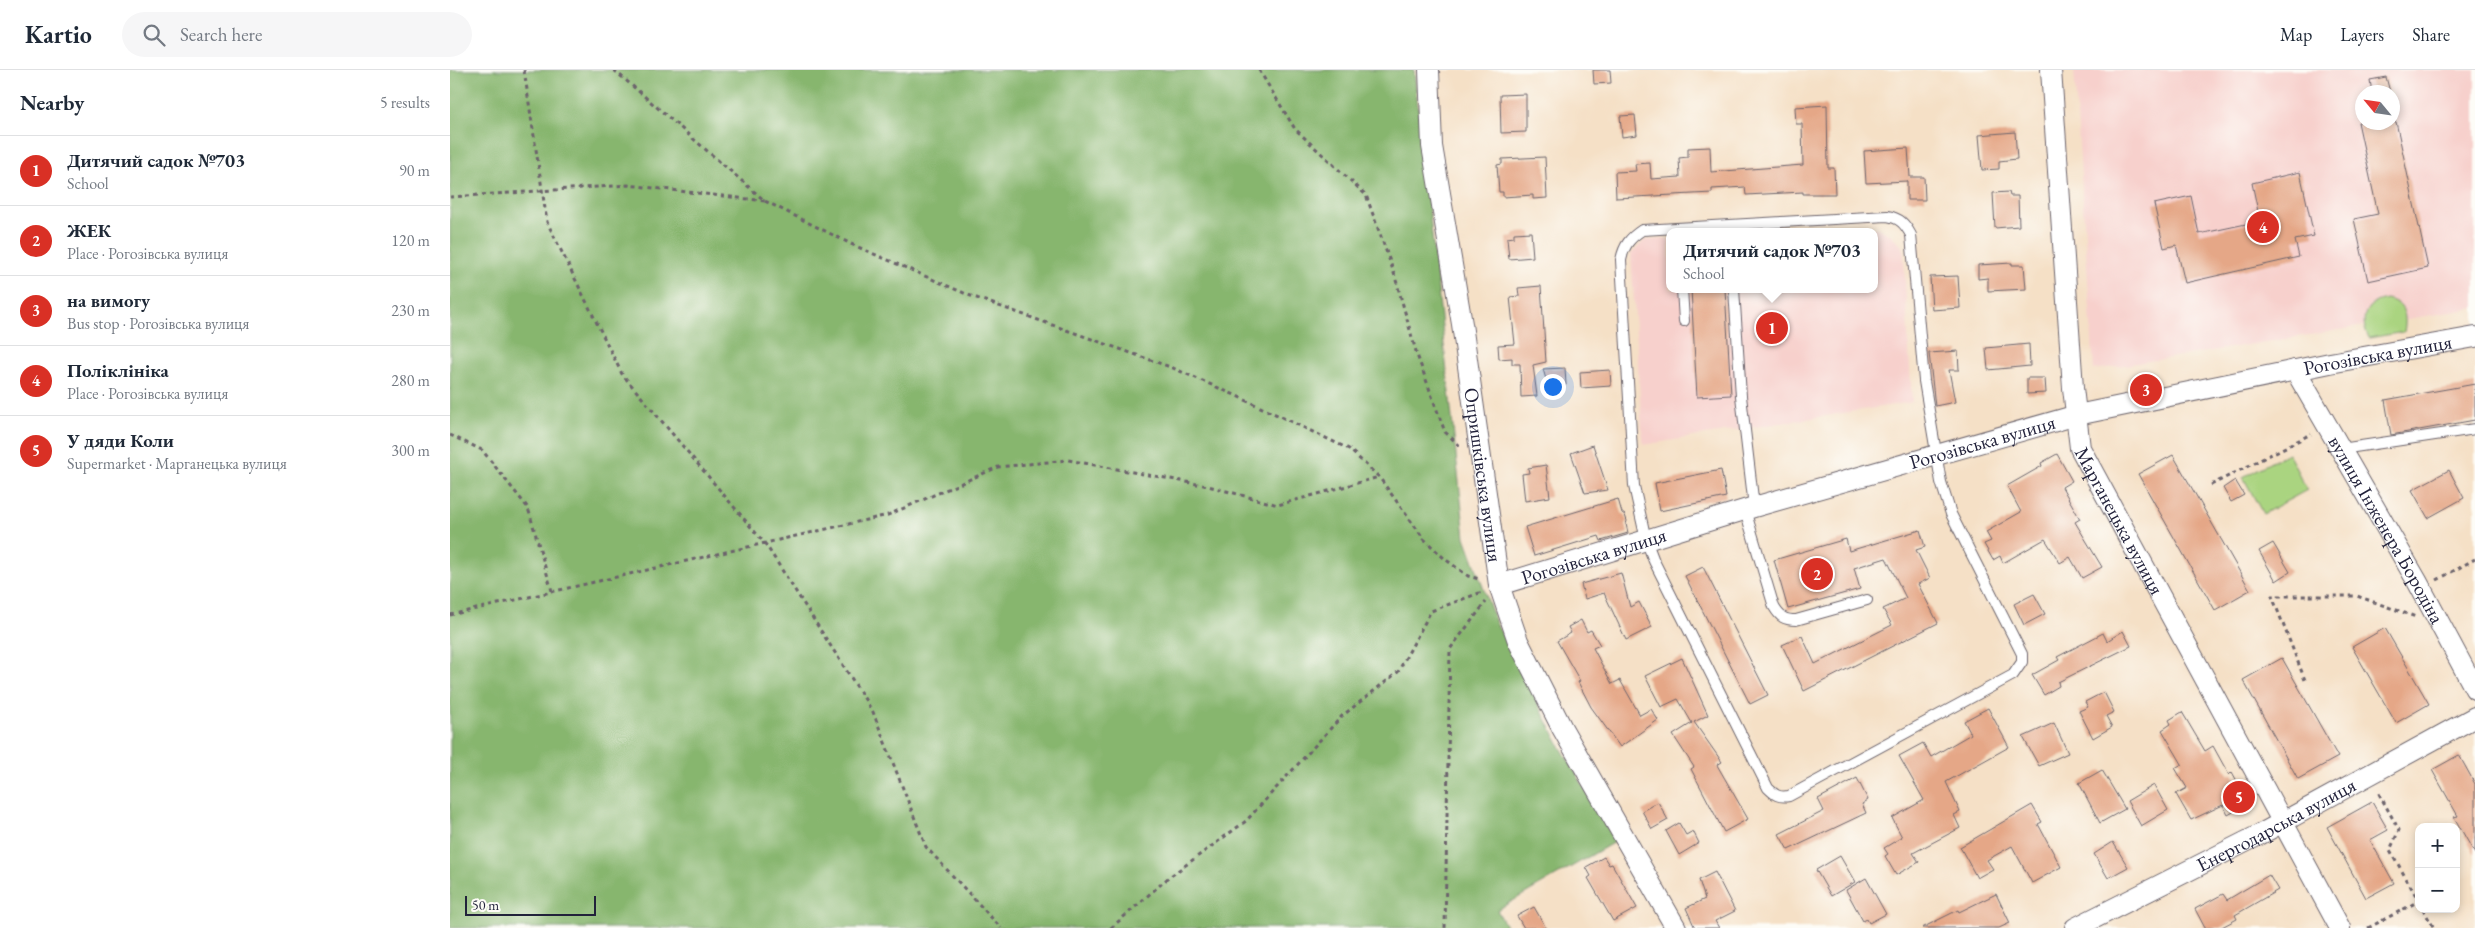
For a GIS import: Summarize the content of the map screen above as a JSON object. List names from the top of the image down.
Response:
{
  "streets": {
    "street": [
      "Рогозівська вулиця",
      "Опришківська вулиця",
      "Марганецька вулиця",
      "вулиця Інженера Бородіна",
      "Енергодарська вулиця"
    ]
  },
  "crossings": [
    ["Рогозівська вулиця", "Опришківська вулиця"],
    ["Рогозівська вулиця", "Марганецька вулиця"],
    ["Рогозівська вулиця", "вулиця Інженера Бородіна"],
    ["Марганецька вулиця", "Енергодарська вулиця"]
  ],
  "scale_bar": "50 m",
  "north": "top left",
  "page": {
    "header": "Kartio",
    "search": "Search here",
    "nav": ["Map", "Layers", "Share"],
    "heading": ["Nearby", "5 results"],
    "list": [
      {
        "mark": "1",
        "name": "Дитячий садок №703",
        "note": "School",
        "value": "90 m"
      },
      {
        "mark": "2",
        "name": "ЖЕК",
        "note": "Place · Рогозівська вулиця",
        "value": "120 m"
      },
      {
        "mark": "3",
        "name": "на вимогу",
        "note": "Bus stop · Рогозівська вулиця",
        "value": "230 m"
      },
      {
        "mark": "4",
        "name": "Поліклініка",
        "note": "Place · Рогозівська вулиця",
        "value": "280 m"
      },
      {
        "mark": "5",
        "name": "У дяди Коли",
        "note": "Supermarket · Марганецька вулиця",
        "value": "300 m"
      }
    ],
    "pins": [
      "4",
      "1",
      "3",
      "2",
      "5"
    ],
    "popup": ["Дитячий садок №703", "School"],
    "map_buttons": ["+", "−"],
    "scale": "50 m"
  }
}
